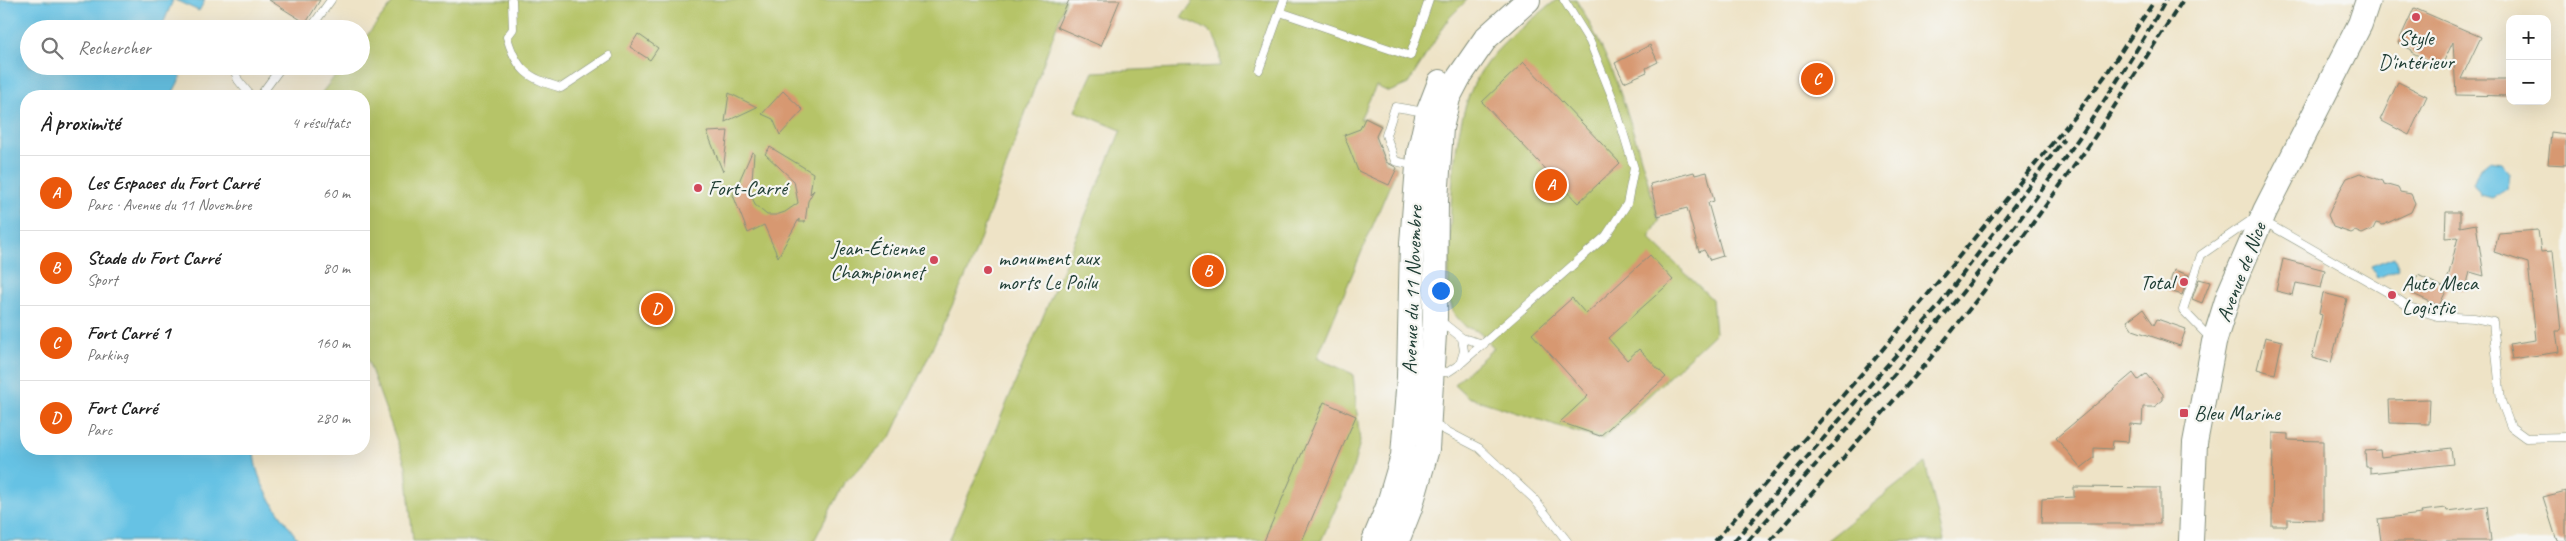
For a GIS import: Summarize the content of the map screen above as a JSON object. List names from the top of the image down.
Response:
{
  "streets": {
    "main road": ["Avenue de Nice", "Avenue du 11 Novembre"]
  },
  "places": {
    "other": [
      "Style D'intérieur",
      "Fort-Carré",
      "Jean-Étienne Championnet",
      "monument aux morts Le Poilu",
      "Total",
      "Auto Meca Logistic"
    ],
    "transit": ["Bleu Marine"]
  },
  "page": {
    "map_buttons": ["+", "−"],
    "search": "Rechercher",
    "pins": [
      "C",
      "A",
      "B",
      "D"
    ],
    "heading": ["À proximité", "4 résultats"],
    "list": [
      {
        "mark": "A",
        "name": "Les Espaces du Fort Carré",
        "note": "Parc · Avenue du 11 Novembre",
        "value": "60 m"
      },
      {
        "mark": "B",
        "name": "Stade du Fort Carré",
        "note": "Sport",
        "value": "80 m"
      },
      {
        "mark": "C",
        "name": "Fort Carré 1",
        "note": "Parking",
        "value": "160 m"
      },
      {
        "mark": "D",
        "name": "Fort Carré",
        "note": "Parc",
        "value": "280 m"
      }
    ]
  }
}
